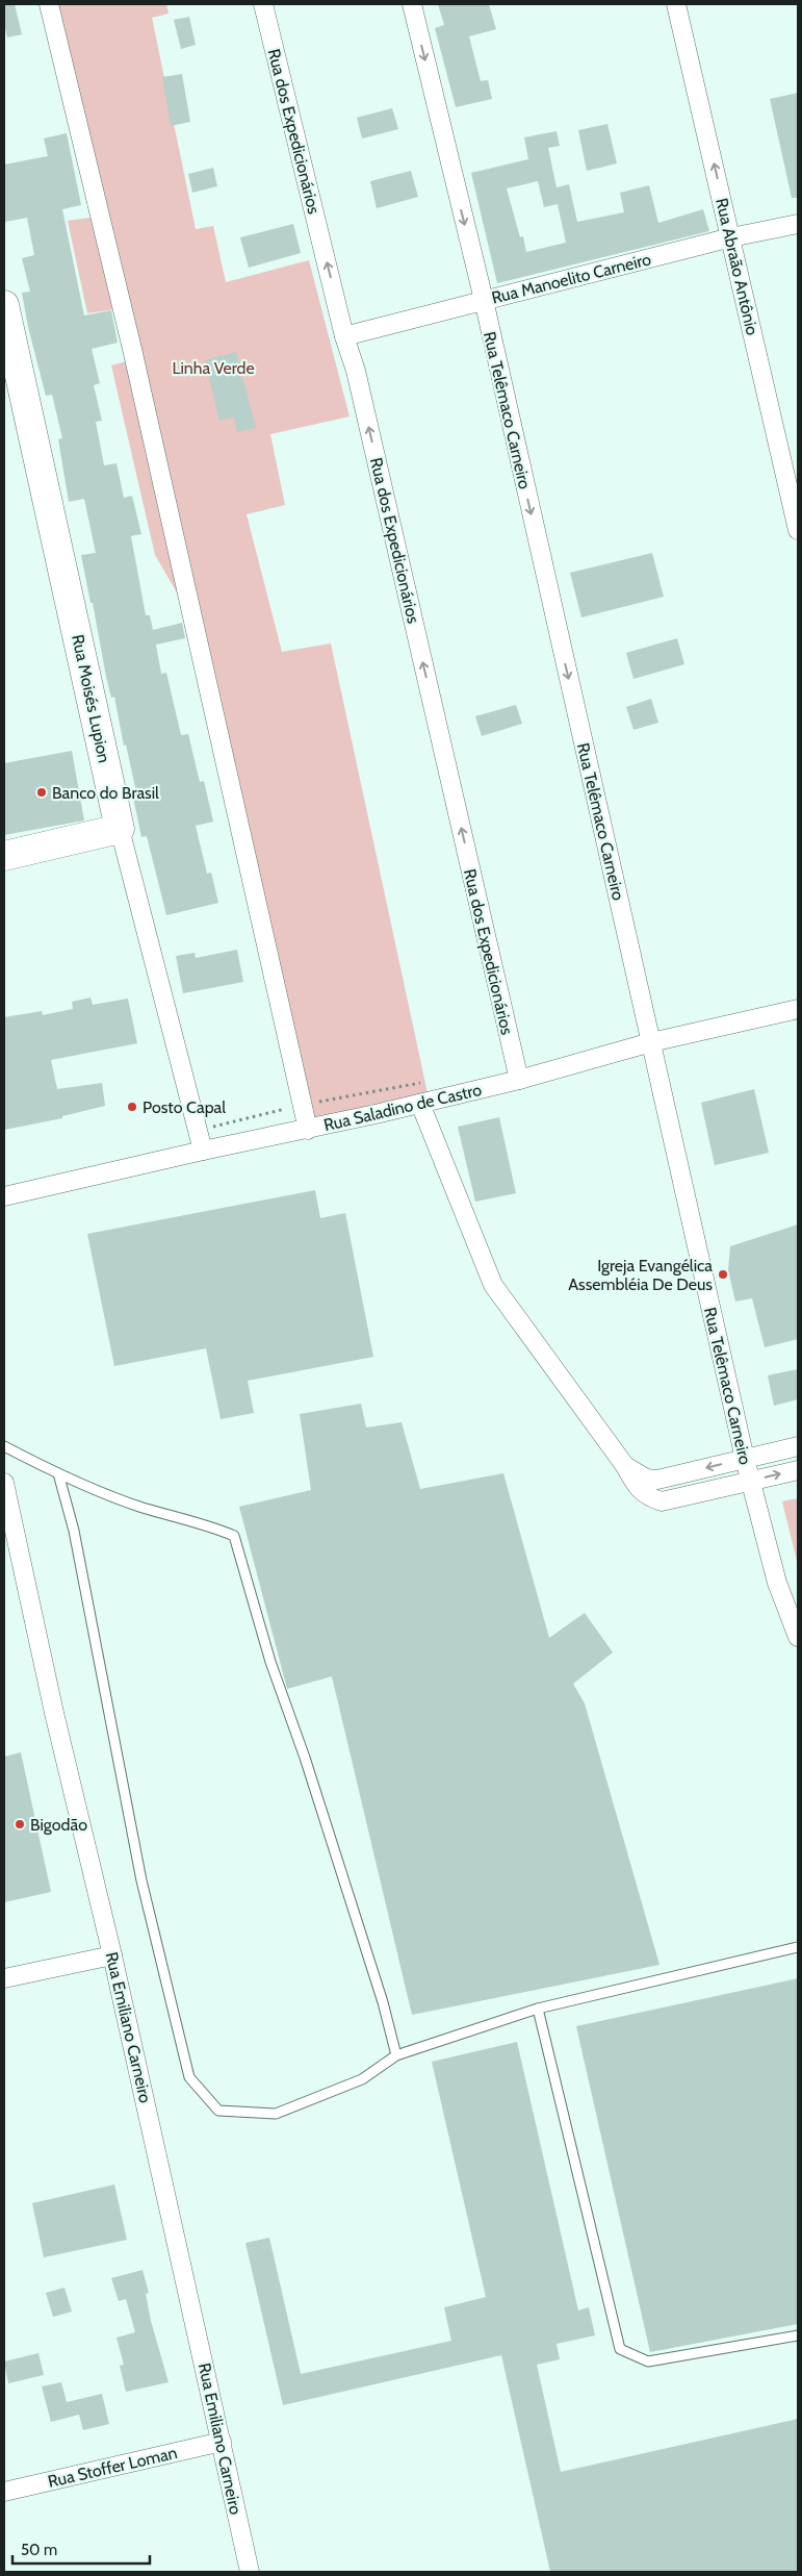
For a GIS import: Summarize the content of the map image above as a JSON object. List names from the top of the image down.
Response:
{
  "streets": {
    "main road": ["Rua Moisés Lupion"],
    "street": [
      "Rua dos Expedicionários",
      "Rua Abraão Antônio",
      "Rua Manoelito Carneiro",
      "Rua Telêmaco Carneiro",
      "Rua Saladino de Castro",
      "Rua Emiliano Carneiro",
      "Rua Stoffer Loman"
    ]
  },
  "crossings": [
    ["Rua dos Expedicionários", "Rua Manoelito Carneiro"],
    ["Rua dos Expedicionários", "Rua Saladino de Castro"],
    ["Rua Abraão Antônio", "Rua Manoelito Carneiro"],
    ["Rua Manoelito Carneiro", "Rua Telêmaco Carneiro"],
    ["Rua Telêmaco Carneiro", "Rua Saladino de Castro"],
    ["Rua Moisés Lupion", "Rua Saladino de Castro"],
    ["Rua Emiliano Carneiro", "Rua Stoffer Loman"]
  ],
  "one_way": ["Rua dos Expedicionários", "Rua Abraão Antônio", "Rua Telêmaco Carneiro"],
  "parks": ["Linha Verde"],
  "places": [
    "Banco do Brasil",
    "Posto Capal",
    "Igreja Evangélica Assembléia De Deus",
    "Bigodão"
  ],
  "scale_bar": "50 m"
}
